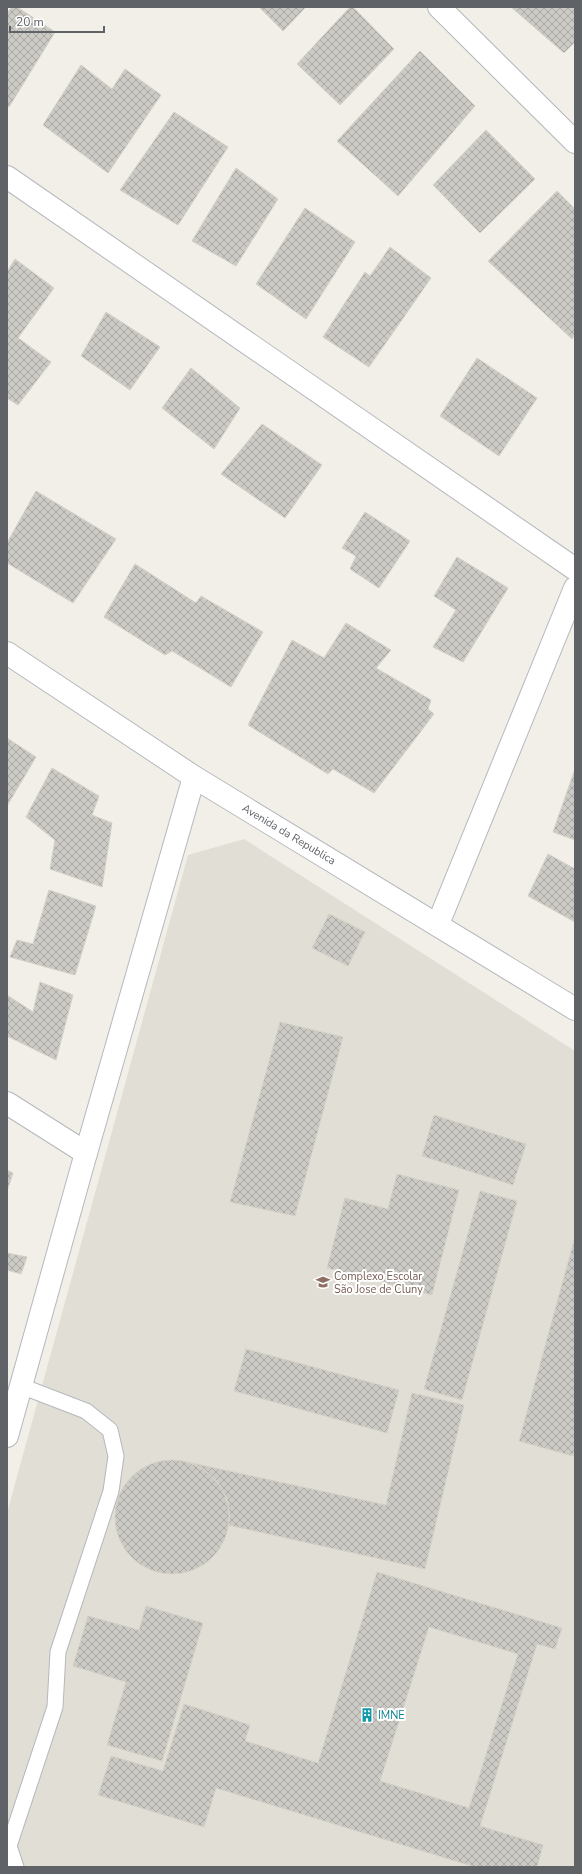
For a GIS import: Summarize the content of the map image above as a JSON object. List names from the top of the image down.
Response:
{
  "streets": {
    "street": ["Avenida da Republica"]
  },
  "places": {
    "school or university": ["Complexo Escolar São Jose de Cluny"],
    "building": ["IMNE"]
  },
  "scale_bar": "20 m"
}
